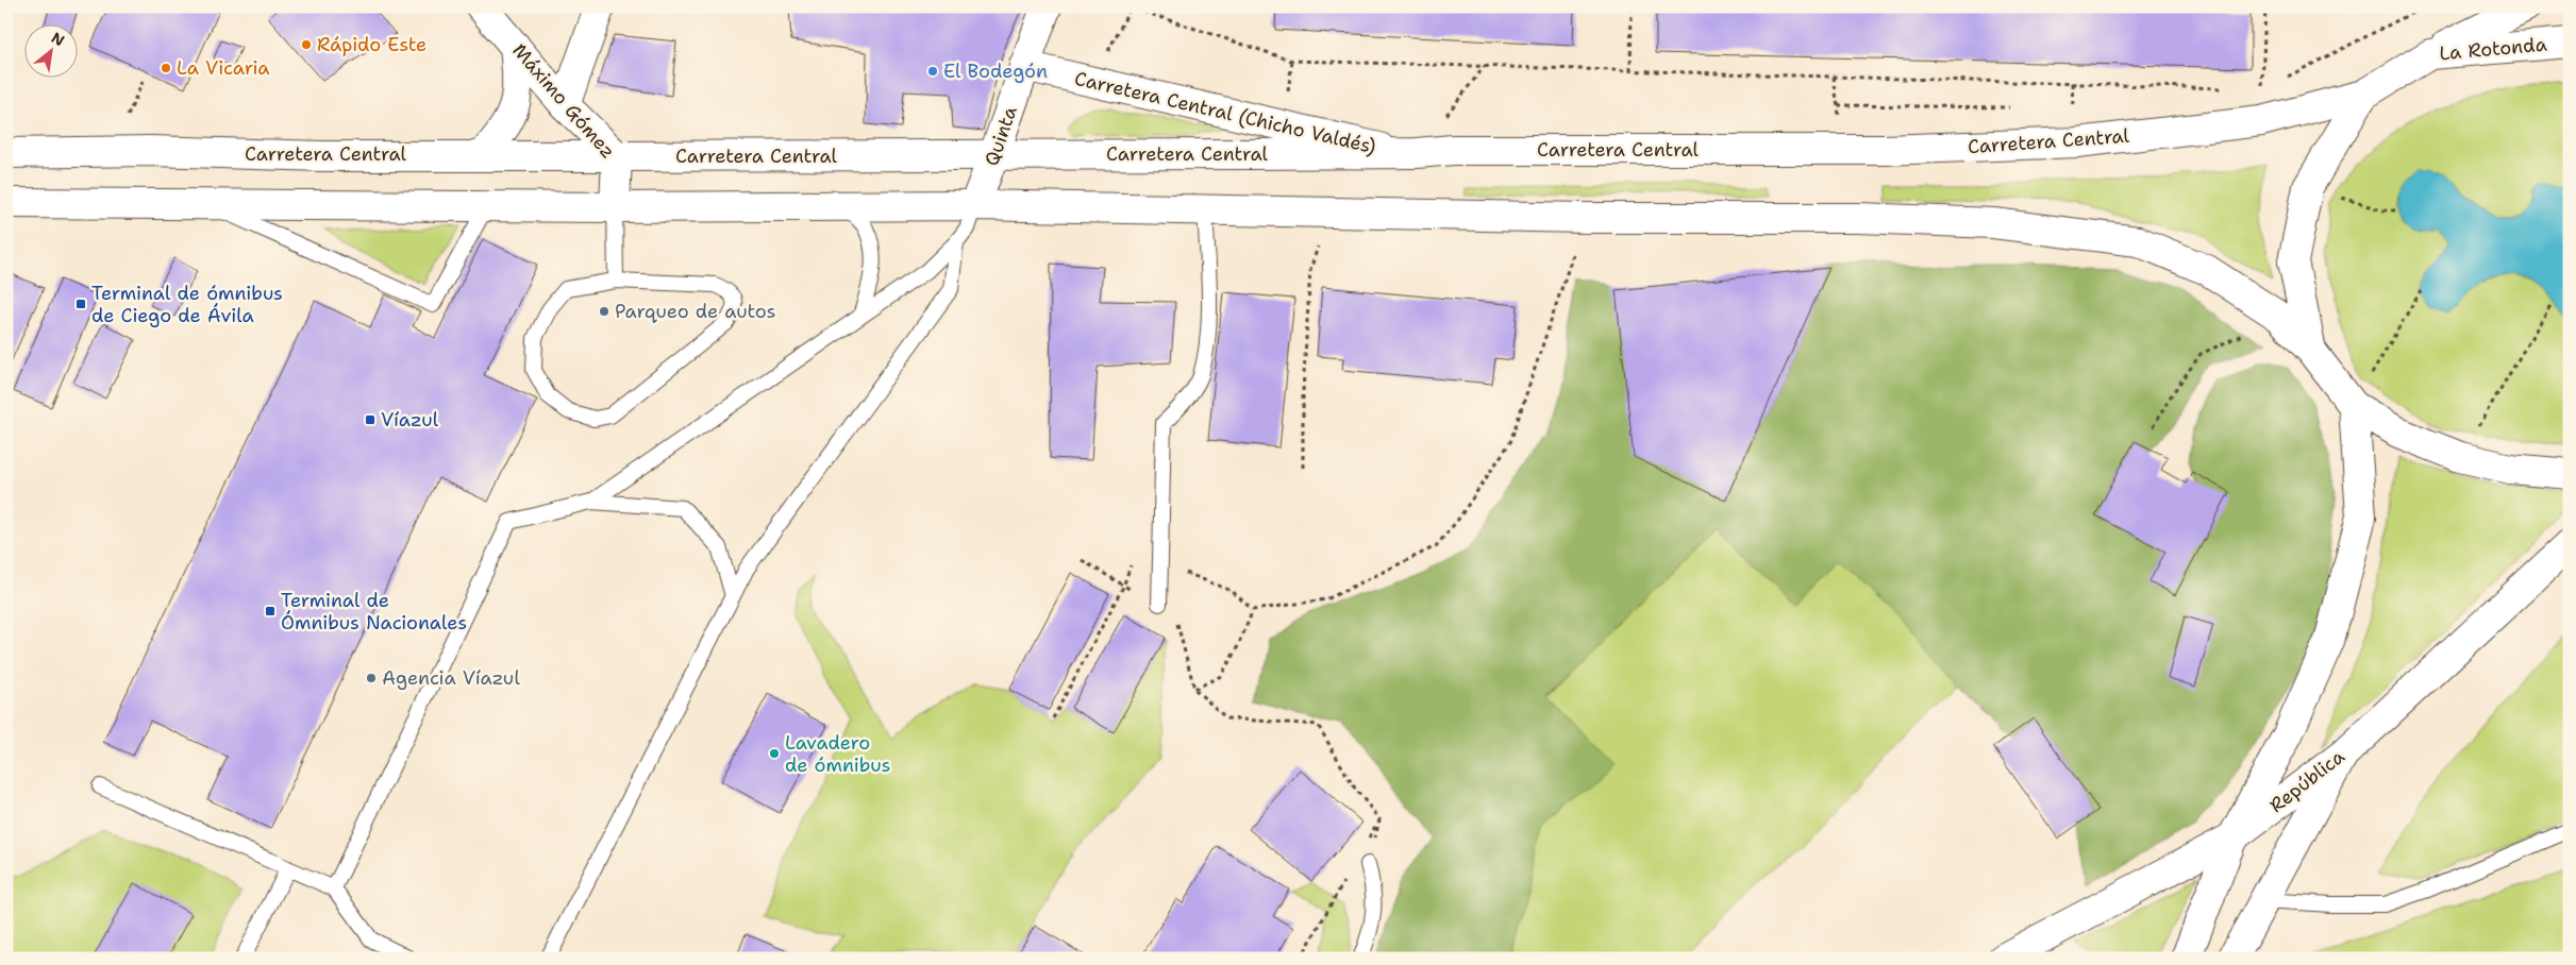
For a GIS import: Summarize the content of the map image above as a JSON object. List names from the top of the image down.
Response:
{
  "streets": {
    "main road": [
      "La Rotonda",
      "Máximo Gómez",
      "Carretera Central (Chicho Valdés)",
      "Quinta",
      "Carretera Central",
      "República"
    ]
  },
  "crossings": [
    ["La Rotonda", "Carretera Central"],
    ["Máximo Gómez", "Carretera Central"],
    ["Carretera Central (Chicho Valdés)", "Quinta"],
    ["Carretera Central (Chicho Valdés)", "Carretera Central"],
    ["Quinta", "Carretera Central"]
  ],
  "places": {
    "other": [
      "Rápido Este",
      "La Vicaria",
      "El Bodegón",
      "Parqueo de autos",
      "Agencia Víazul",
      "Lavadero de ómnibus"
    ],
    "transit": ["Terminal de ómnibus de Ciego de Ávila", "Víazul", "Terminal de Ómnibus Nacionales"]
  },
  "north": "top right"
}
